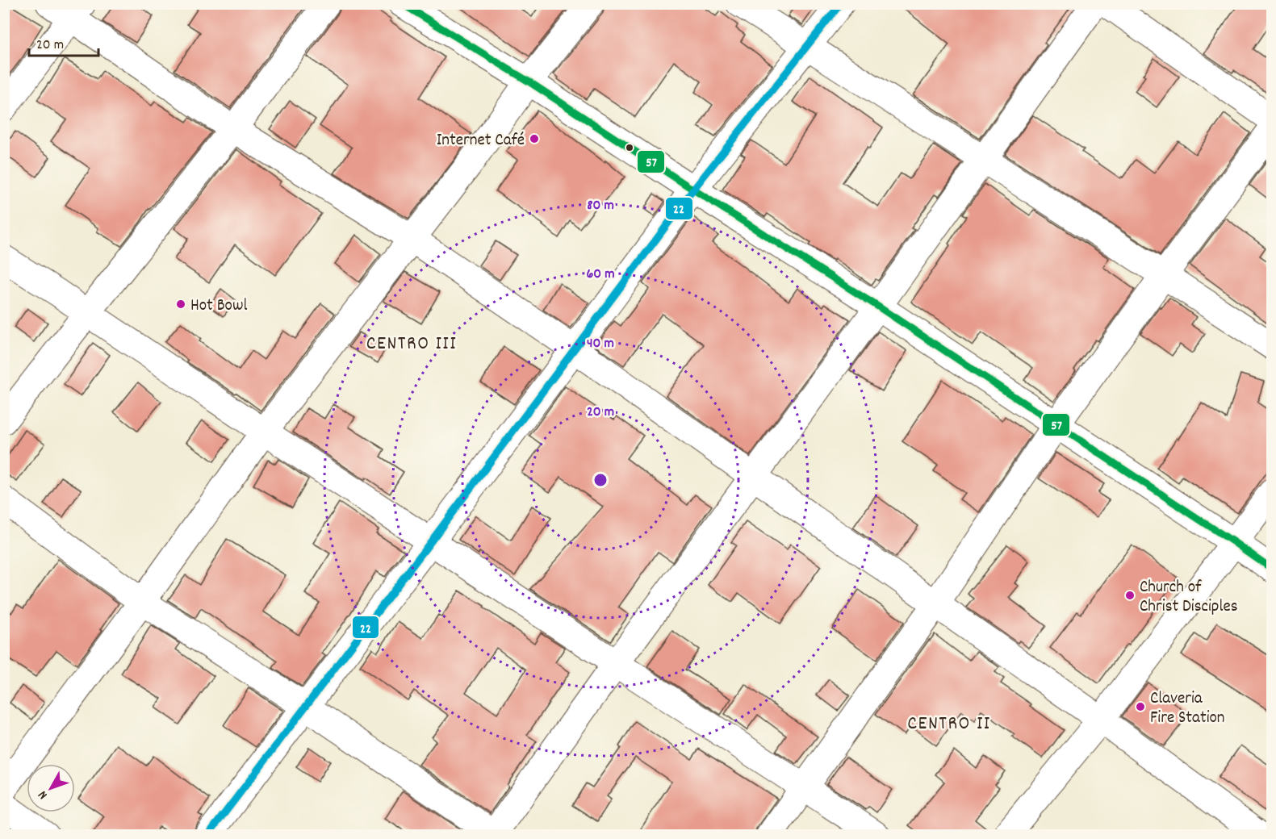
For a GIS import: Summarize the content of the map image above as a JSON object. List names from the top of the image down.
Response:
{
  "districts": ["CENTRO III", "CENTRO II"],
  "places": [
    "Internet Café",
    "Hot Bowl",
    "Church of Christ Disciples",
    "Claveria Fire Station"
  ],
  "lines": ["transit line 57", "transit line 22"],
  "scale_bar": "20 m",
  "north": "bottom left",
  "rings": [
    "80 m",
    "60 m",
    "40 m",
    "20 m"
  ]
}
